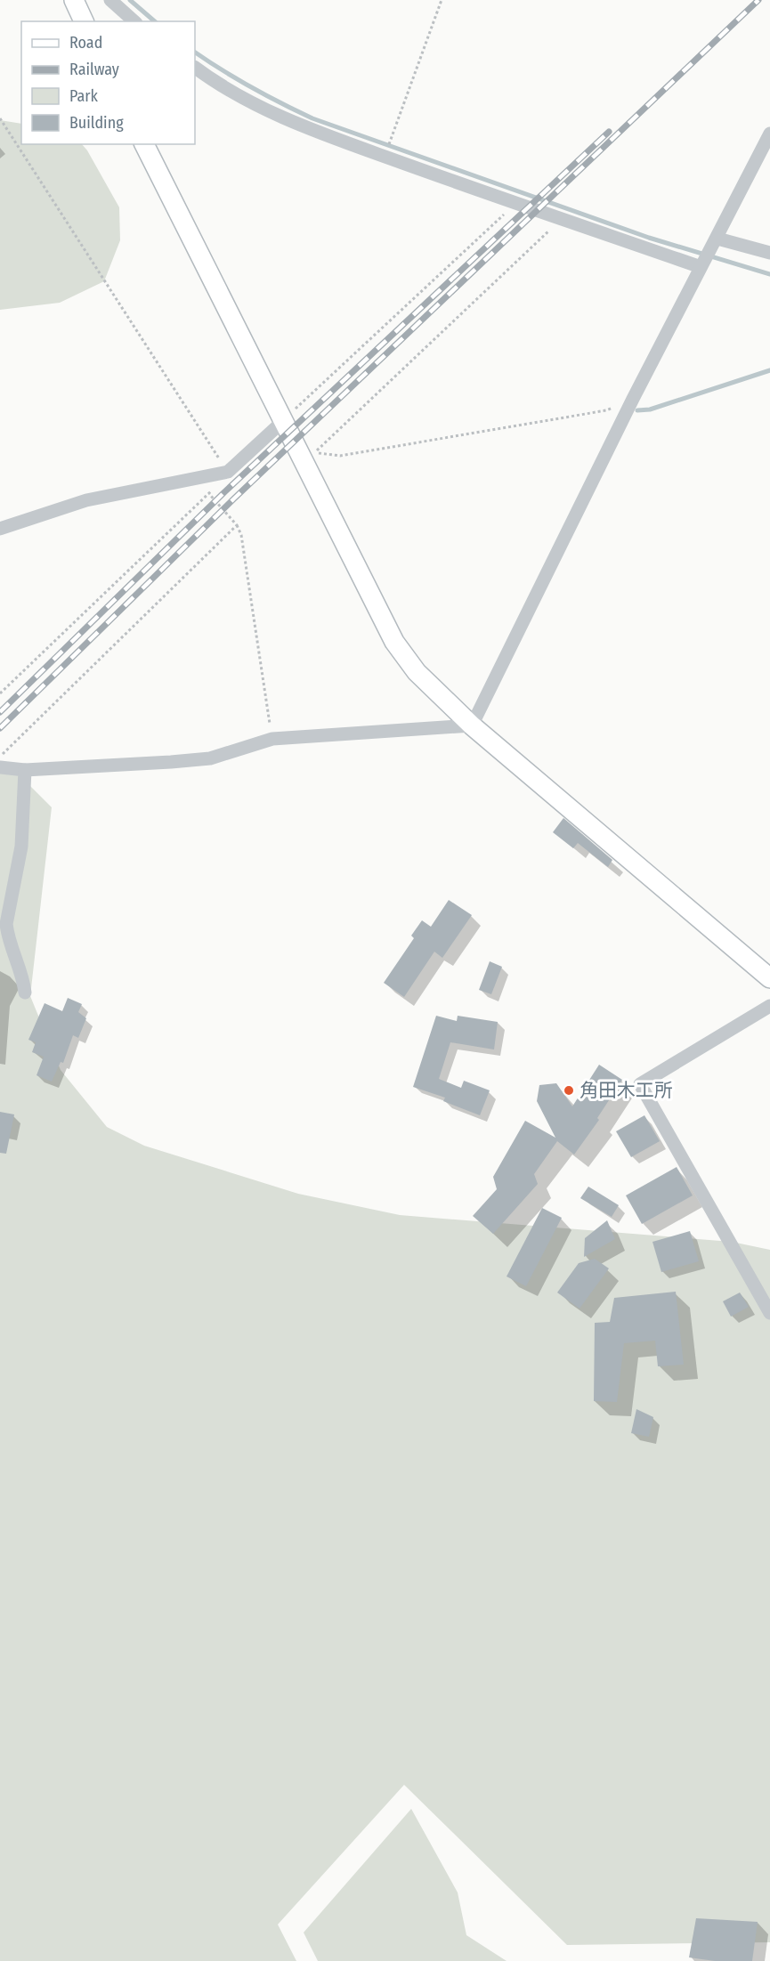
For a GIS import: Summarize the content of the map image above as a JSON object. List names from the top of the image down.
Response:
{
  "places": ["角田木工所"],
  "legend": [
    "Road",
    "Railway",
    "Park",
    "Building"
  ]
}
